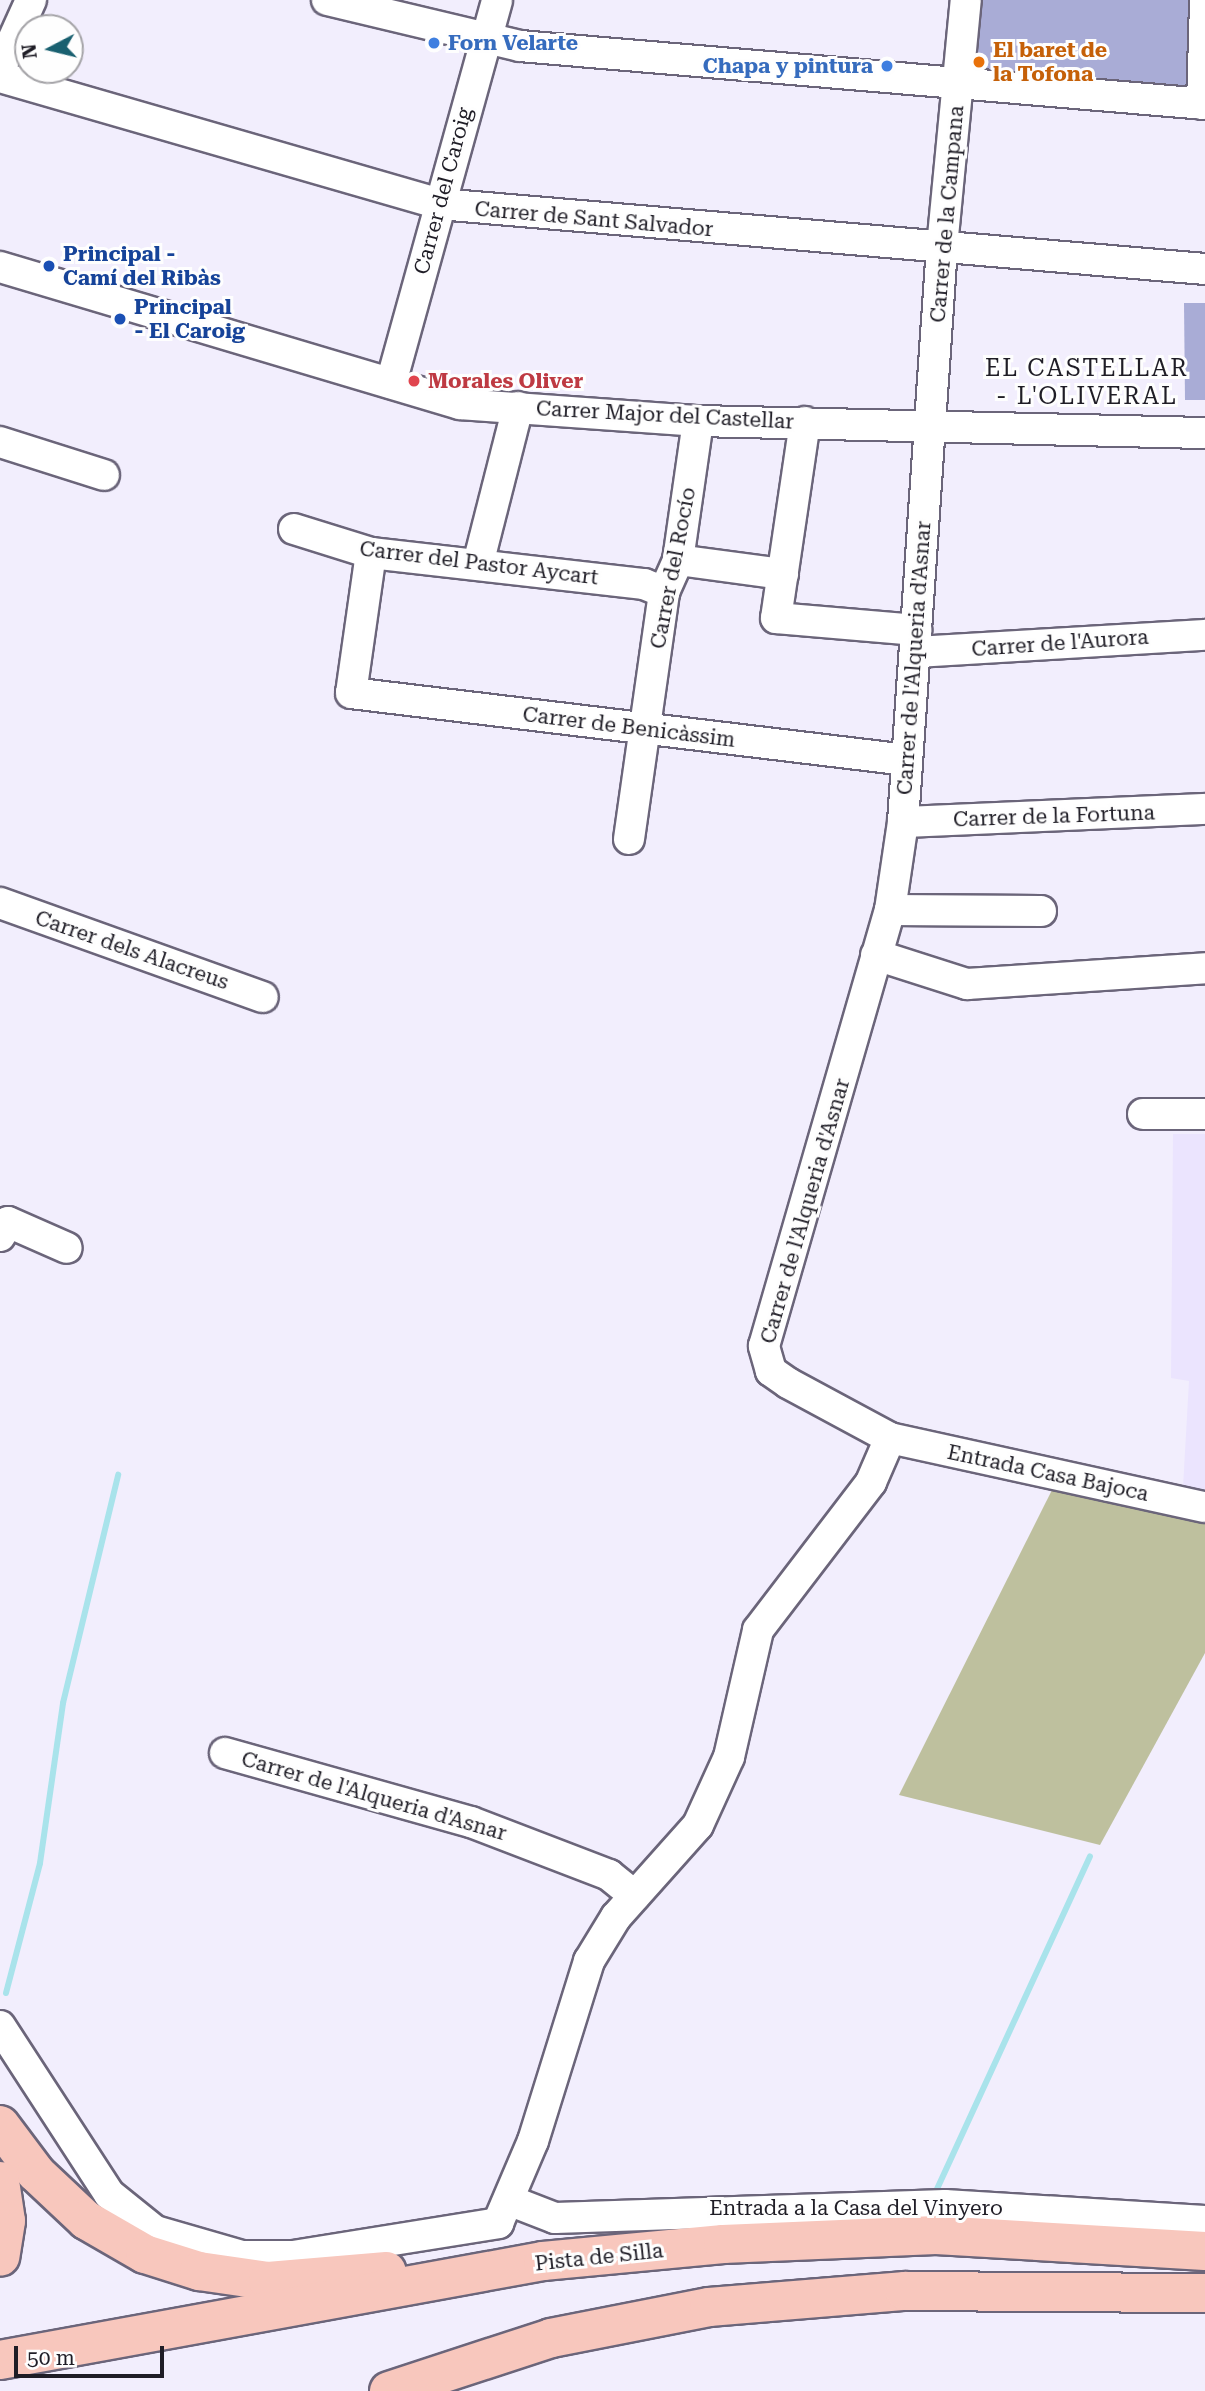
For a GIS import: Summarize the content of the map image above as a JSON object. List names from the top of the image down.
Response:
{
  "streets": {
    "highway": ["Pista de Silla"],
    "street": [
      "Carrer del Caroig",
      "Carrer de la Campana",
      "Carrer de Sant Salvador",
      "Carrer Major del Castellar",
      "Carrer del Pastor Aycart",
      "Carrer del Rocío",
      "Carrer de l'Aurora",
      "Carrer de l'Alqueria d'Asnar",
      "Carrer de Benicàssim",
      "Carrer de la Fortuna",
      "Carrer dels Alacreus",
      "Entrada Casa Bajoca",
      "Entrada a la Casa del Vinyero"
    ]
  },
  "crossings": [
    ["Carrer del Caroig", "Carrer de Sant Salvador"],
    ["Carrer del Caroig", "Carrer Major del Castellar"],
    ["Carrer de la Campana", "Carrer de Sant Salvador"],
    ["Carrer de la Campana", "Carrer Major del Castellar"],
    ["Carrer de la Campana", "Carrer de l'Alqueria d'Asnar"],
    ["Carrer Major del Castellar", "Carrer del Rocío"],
    ["Carrer Major del Castellar", "Carrer de l'Alqueria d'Asnar"],
    ["Carrer del Pastor Aycart", "Carrer del Rocío"],
    ["Carrer del Pastor Aycart", "Carrer de Benicàssim"],
    ["Carrer del Rocío", "Carrer de Benicàssim"],
    ["Carrer de l'Aurora", "Carrer de l'Alqueria d'Asnar"],
    ["Carrer de l'Alqueria d'Asnar", "Carrer de Benicàssim"],
    ["Carrer de l'Alqueria d'Asnar", "Carrer de la Fortuna"],
    ["Carrer de l'Alqueria d'Asnar", "Entrada Casa Bajoca"]
  ],
  "districts": ["EL CASTELLAR - L'OLIVERAL"],
  "places": [
    "Forn Velarte",
    "El baret de la Tofona",
    "Chapa y pintura",
    "Principal - Camí del Ribàs",
    "Principal - El Caroig",
    "Morales Oliver"
  ],
  "scale_bar": "50 m",
  "north": "left"
}
